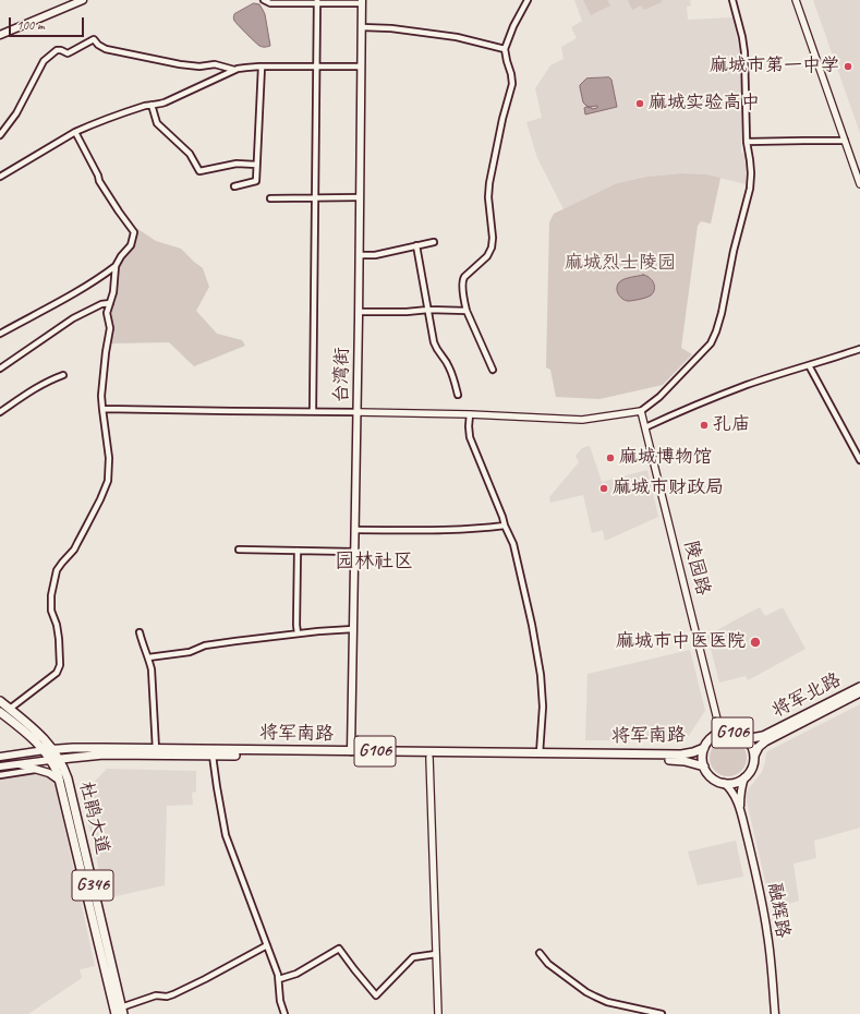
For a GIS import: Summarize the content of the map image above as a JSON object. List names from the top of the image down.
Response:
{
  "streets": {
    "highway": [
      "将军北路",
      "G106",
      "将军南路",
      "杜鹃大道",
      "G346"
    ],
    "main road": ["台湾街", "融辉路"],
    "street": ["陵园路"]
  },
  "crossings": [
    ["台湾街", "将军南路"],
    ["陵园路", "将军北路"],
    ["陵园路", "G106"],
    ["陵园路", "将军南路"],
    ["将军北路", "G106"],
    ["将军北路", "将军南路"],
    ["G106", "将军南路"],
    ["将军南路", "杜鹃大道"]
  ],
  "districts": ["园林社区"],
  "parks": ["麻城烈士陵园"],
  "places": [
    "麻城市第一中学",
    "麻城实验高中",
    "孔庙",
    "麻城博物馆",
    "麻城市财政局",
    "麻城市中医医院"
  ],
  "scale_bar": "100 m"
}
